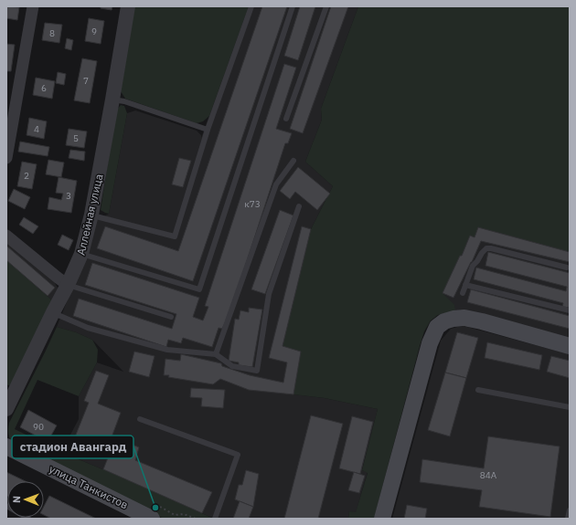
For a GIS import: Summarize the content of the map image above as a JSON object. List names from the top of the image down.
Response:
{
  "streets": {
    "main road": ["улица Танкистов"],
    "street": ["Аллейная улица"]
  },
  "places": ["стадион Авангард"],
  "house_numbers": [
    "9",
    "8",
    "7",
    "6",
    "4",
    "5",
    "2",
    "3",
    "к73",
    "90",
    "84А"
  ],
  "north": "left"
}
